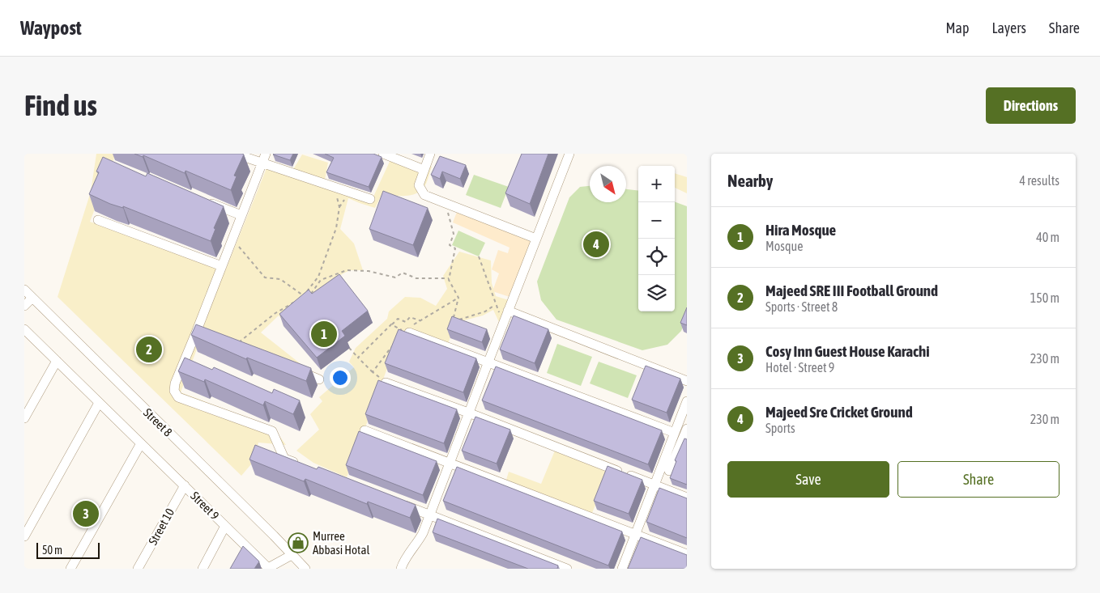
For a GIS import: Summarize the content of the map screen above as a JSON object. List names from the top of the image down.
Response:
{
  "streets": {
    "street": ["Street 8", "Street 9", "Street 10"]
  },
  "crossings": [
    ["Street 9", "Street 10"]
  ],
  "places": {
    "shop": ["Murree Abbasi Hotal"]
  },
  "scale_bar": "50 m",
  "north": "bottom right",
  "page": {
    "header": "Waypost",
    "nav": ["Map", "Layers", "Share"],
    "buttons": [
      "Directions",
      ["Save", "Share"]
    ],
    "title": "Find us",
    "heading": ["Nearby", "4 results"],
    "map_buttons": ["+", "−"],
    "list": [
      {
        "mark": "1",
        "name": "Hira Mosque",
        "note": "Mosque",
        "value": "40 m"
      },
      {
        "mark": "2",
        "name": "Majeed SRE III Football Ground",
        "note": "Sports · Street 8",
        "value": "150 m"
      },
      {
        "mark": "3",
        "name": "Cosy Inn Guest House Karachi",
        "note": "Hotel · Street 9",
        "value": "230 m"
      },
      {
        "mark": "4",
        "name": "Majeed Sre Cricket Ground",
        "note": "Sports",
        "value": "230 m"
      }
    ],
    "pins": [
      "4",
      "1",
      "2",
      "3"
    ],
    "scale": "50 m"
  }
}
